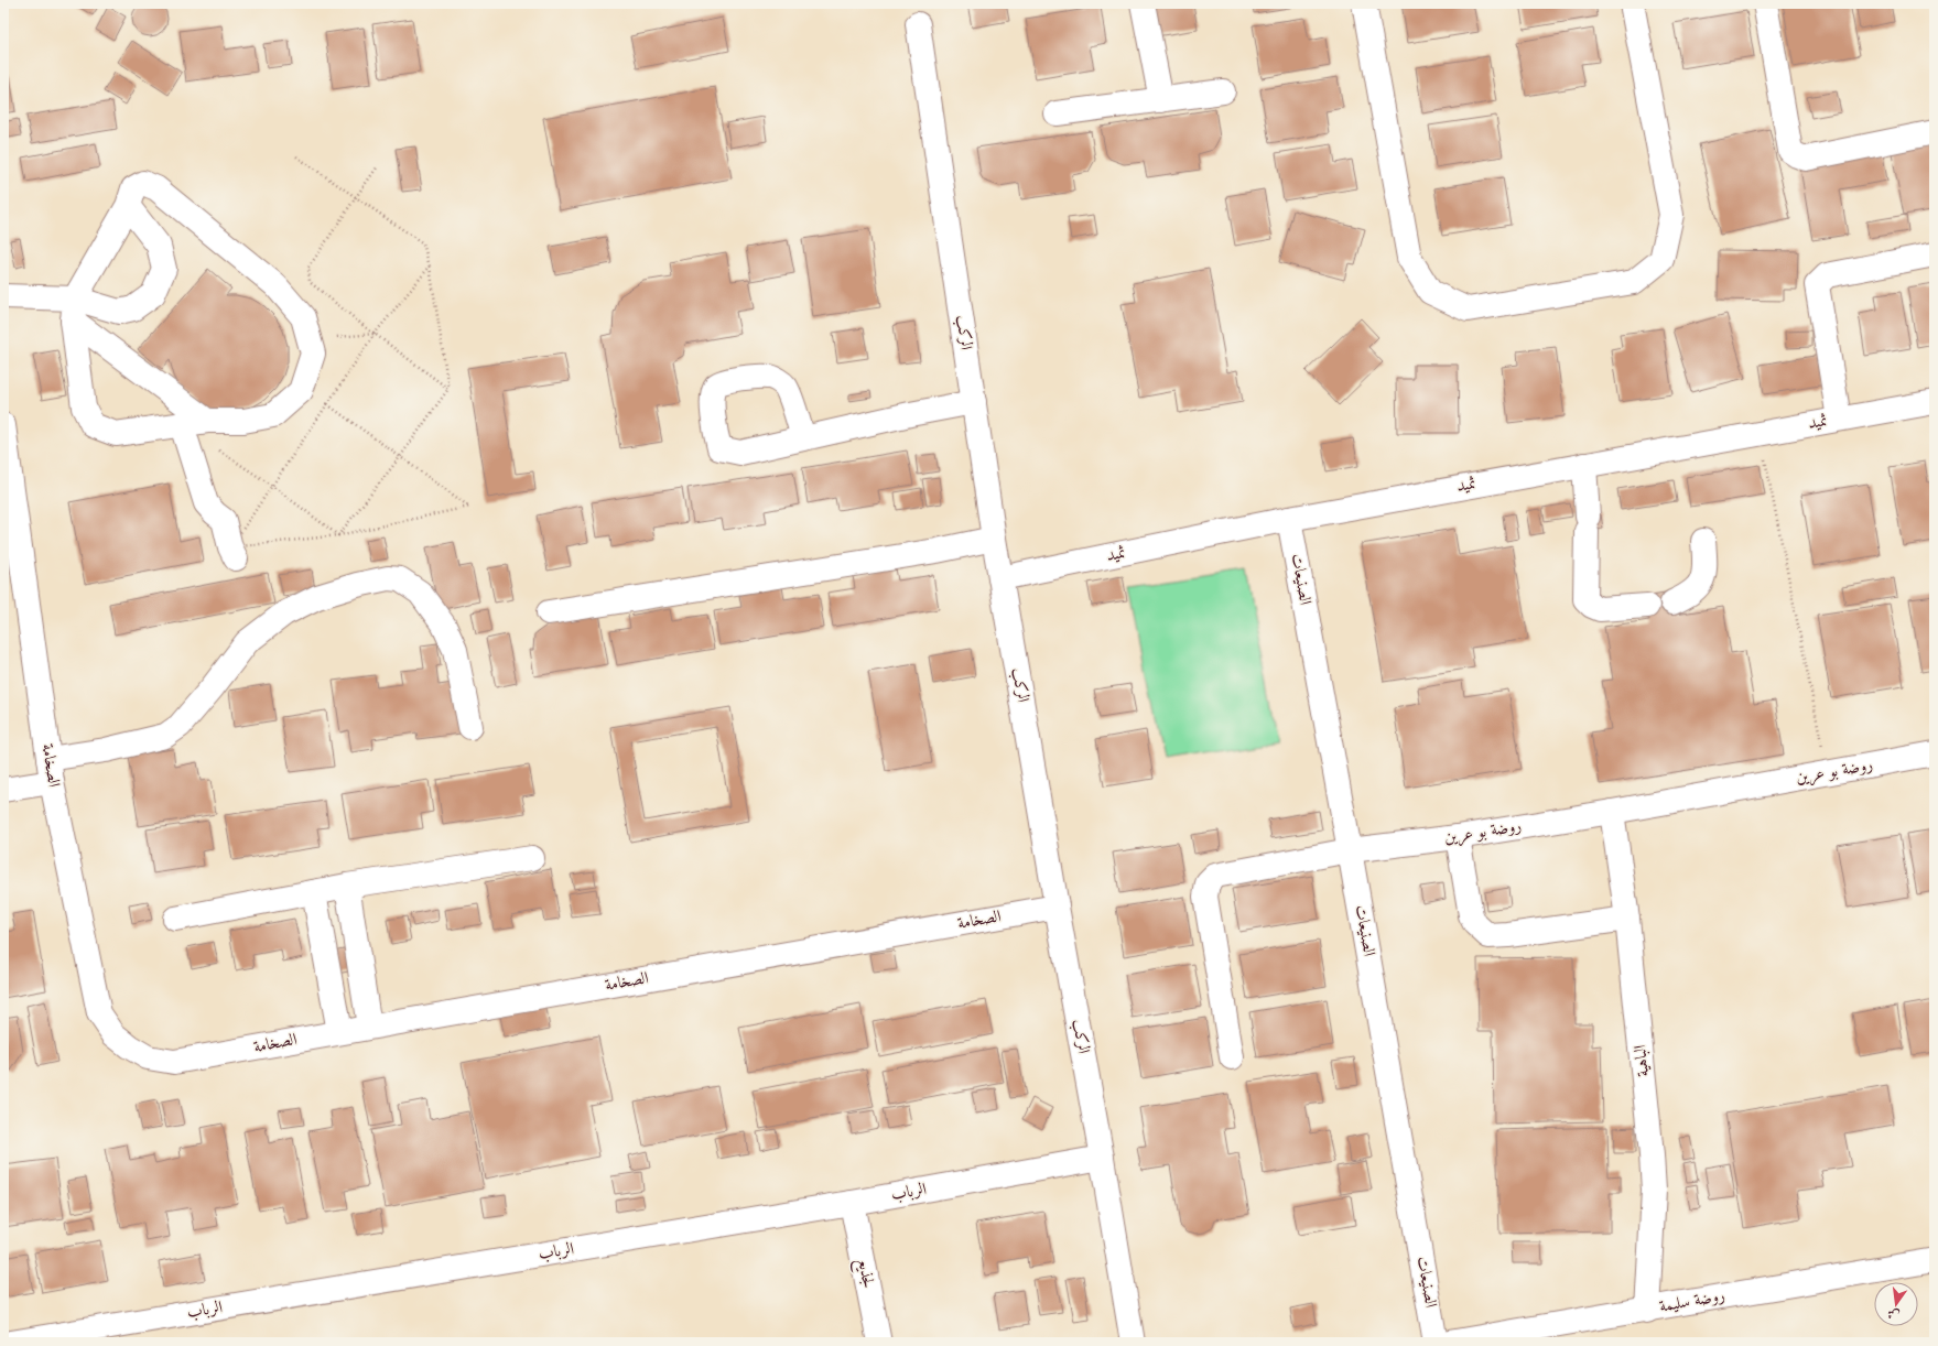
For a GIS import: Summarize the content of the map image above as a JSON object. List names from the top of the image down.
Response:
{
  "streets": {
    "street": [
      "الركب",
      "ثميد",
      "الصنيعات",
      "الصخامة",
      "روضة بو عرين",
      "الباهية",
      "الرباب",
      "لجذيع",
      "روضة سليمة"
    ]
  },
  "crossings": [
    ["الركب", "ثميد"],
    ["الركب", "الصخامة"],
    ["الركب", "الرباب"],
    ["ثميد", "الصنيعات"],
    ["الصنيعات", "روضة بو عرين"],
    ["روضة بو عرين", "الباهية"],
    ["الباهية", "روضة سليمة"],
    ["الرباب", "لجذيع"]
  ],
  "north": "bottom"
}
